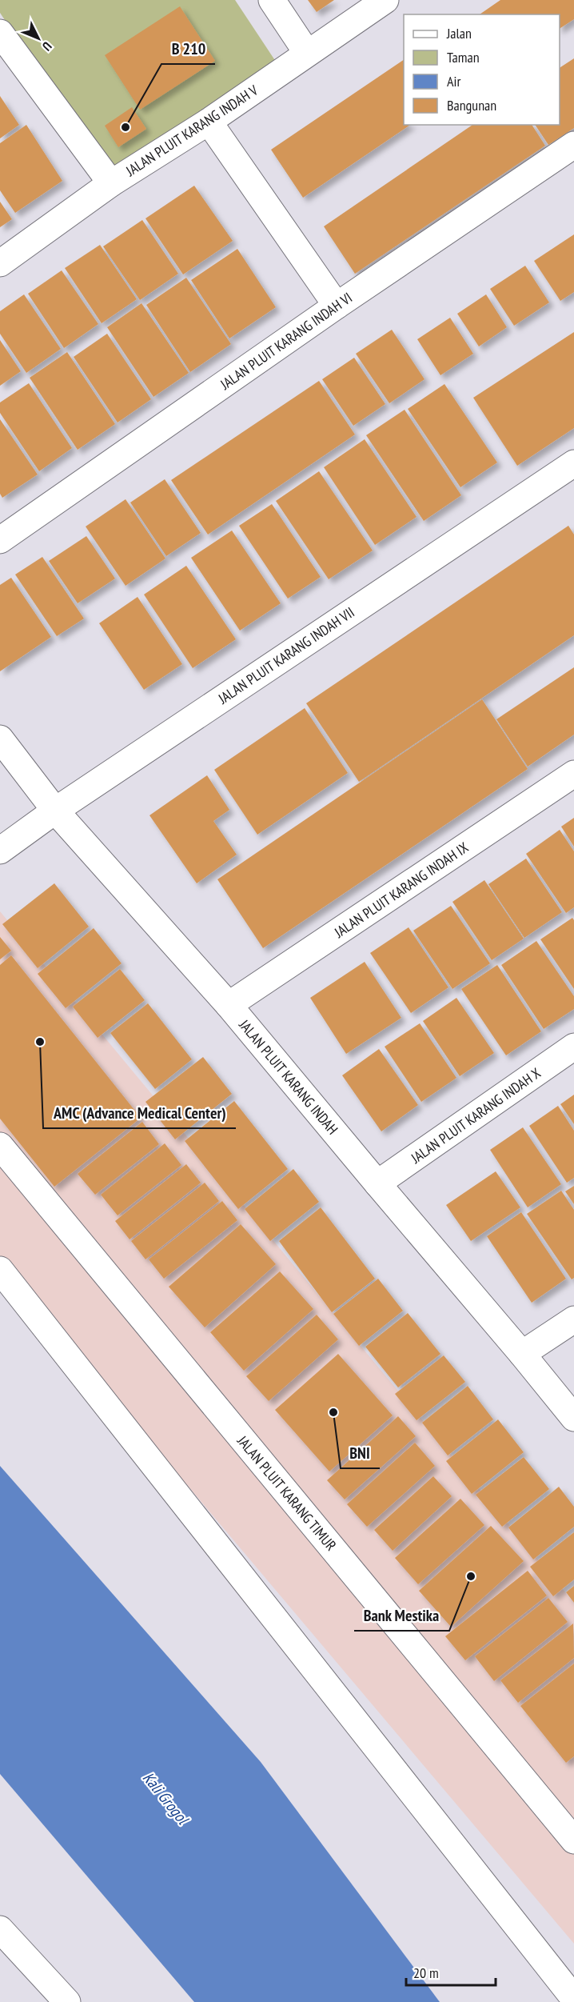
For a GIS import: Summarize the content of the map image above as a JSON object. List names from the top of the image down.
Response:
{
  "streets": {
    "street": [
      "JALAN PLUIT KARANG INDAH V",
      "JALAN PLUIT KARANG INDAH VI",
      "JALAN PLUIT KARANG INDAH VII",
      "JALAN PLUIT KARANG INDAH IX",
      "JALAN PLUIT KARANG INDAH",
      "JALAN PLUIT KARANG INDAH X",
      "JALAN PLUIT KARANG TIMUR"
    ]
  },
  "crossings": [
    ["JALAN PLUIT KARANG INDAH VII", "JALAN PLUIT KARANG INDAH"],
    ["JALAN PLUIT KARANG INDAH IX", "JALAN PLUIT KARANG INDAH"],
    ["JALAN PLUIT KARANG INDAH", "JALAN PLUIT KARANG INDAH X"]
  ],
  "water": ["Kali Grogol"],
  "places": [
    "B 210",
    "AMC (Advance Medical Center)",
    "BNI",
    "Bank Mestika"
  ],
  "legend": [
    "Jalan",
    "Taman",
    "Air",
    "Bangunan"
  ],
  "scale_bar": "20 m",
  "north": "bottom right"
}
